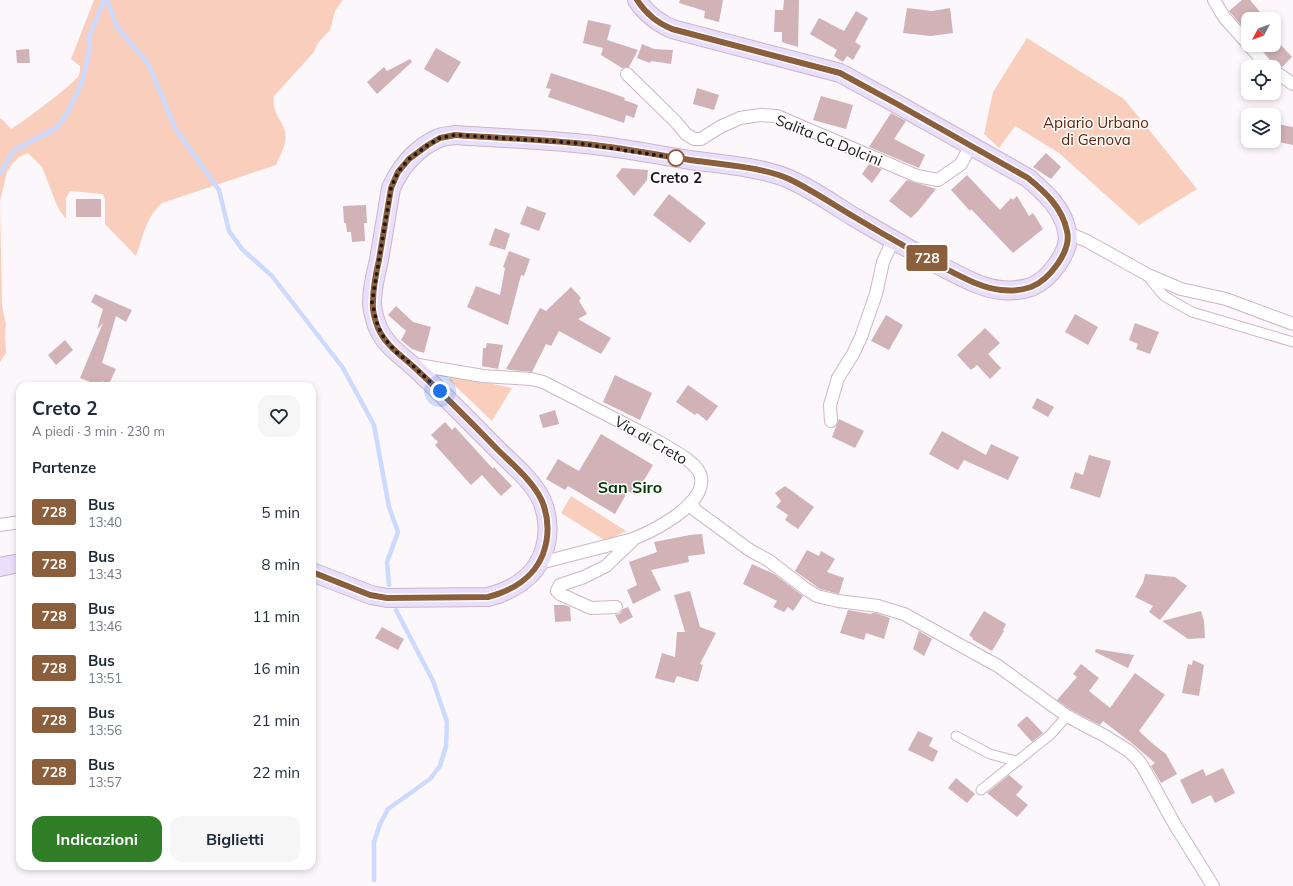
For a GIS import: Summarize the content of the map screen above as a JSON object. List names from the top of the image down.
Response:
{
  "streets": {
    "main road": ["Via di Creto"],
    "street": ["Salita Ca Dolcini"]
  },
  "districts": ["San Siro"],
  "parks": ["Apiario Urbano di Genova"],
  "places": ["Creto 2"],
  "lines": ["bus line 728"],
  "north": "bottom left",
  "page": {
    "on_map": "728",
    "heading": [
      ["Creto 2", "A piedi · 3 min · 230 m"],
      "Partenze"
    ],
    "list": [
      {
        "mark": "728",
        "name": "Bus",
        "note": "13:40",
        "value": "5 min"
      },
      {
        "mark": "728",
        "name": "Bus",
        "note": "13:43",
        "value": "8 min"
      },
      {
        "mark": "728",
        "name": "Bus",
        "note": "13:46",
        "value": "11 min"
      },
      {
        "mark": "728",
        "name": "Bus",
        "note": "13:51",
        "value": "16 min"
      },
      {
        "mark": "728",
        "name": "Bus",
        "note": "13:56",
        "value": "21 min"
      },
      {
        "mark": "728",
        "name": "Bus",
        "note": "13:57",
        "value": "22 min"
      }
    ],
    "buttons": ["Indicazioni", "Biglietti"]
  }
}
